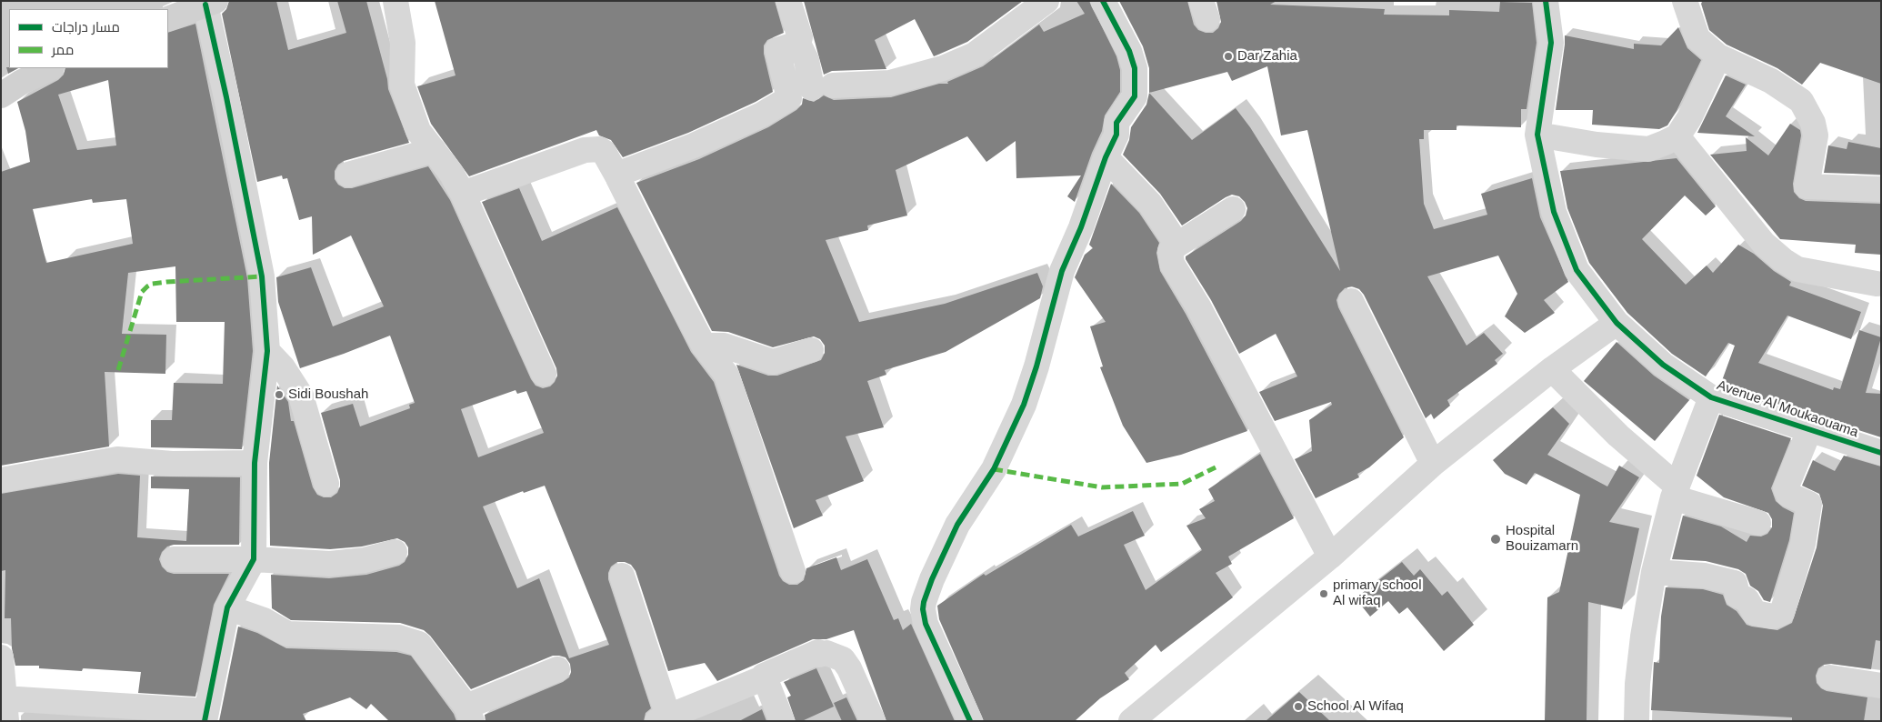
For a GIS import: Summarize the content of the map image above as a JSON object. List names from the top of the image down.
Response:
{
  "streets": {
    "street": ["Avenue Al Moukaouama"]
  },
  "places": [
    "Dar Zahia",
    "Sidi Boushah",
    "Hospital Bouizamarn",
    "primary school Al wifaq",
    "School Al Wifaq"
  ],
  "legend": ["مسار دراجات", "ممر"]
}
